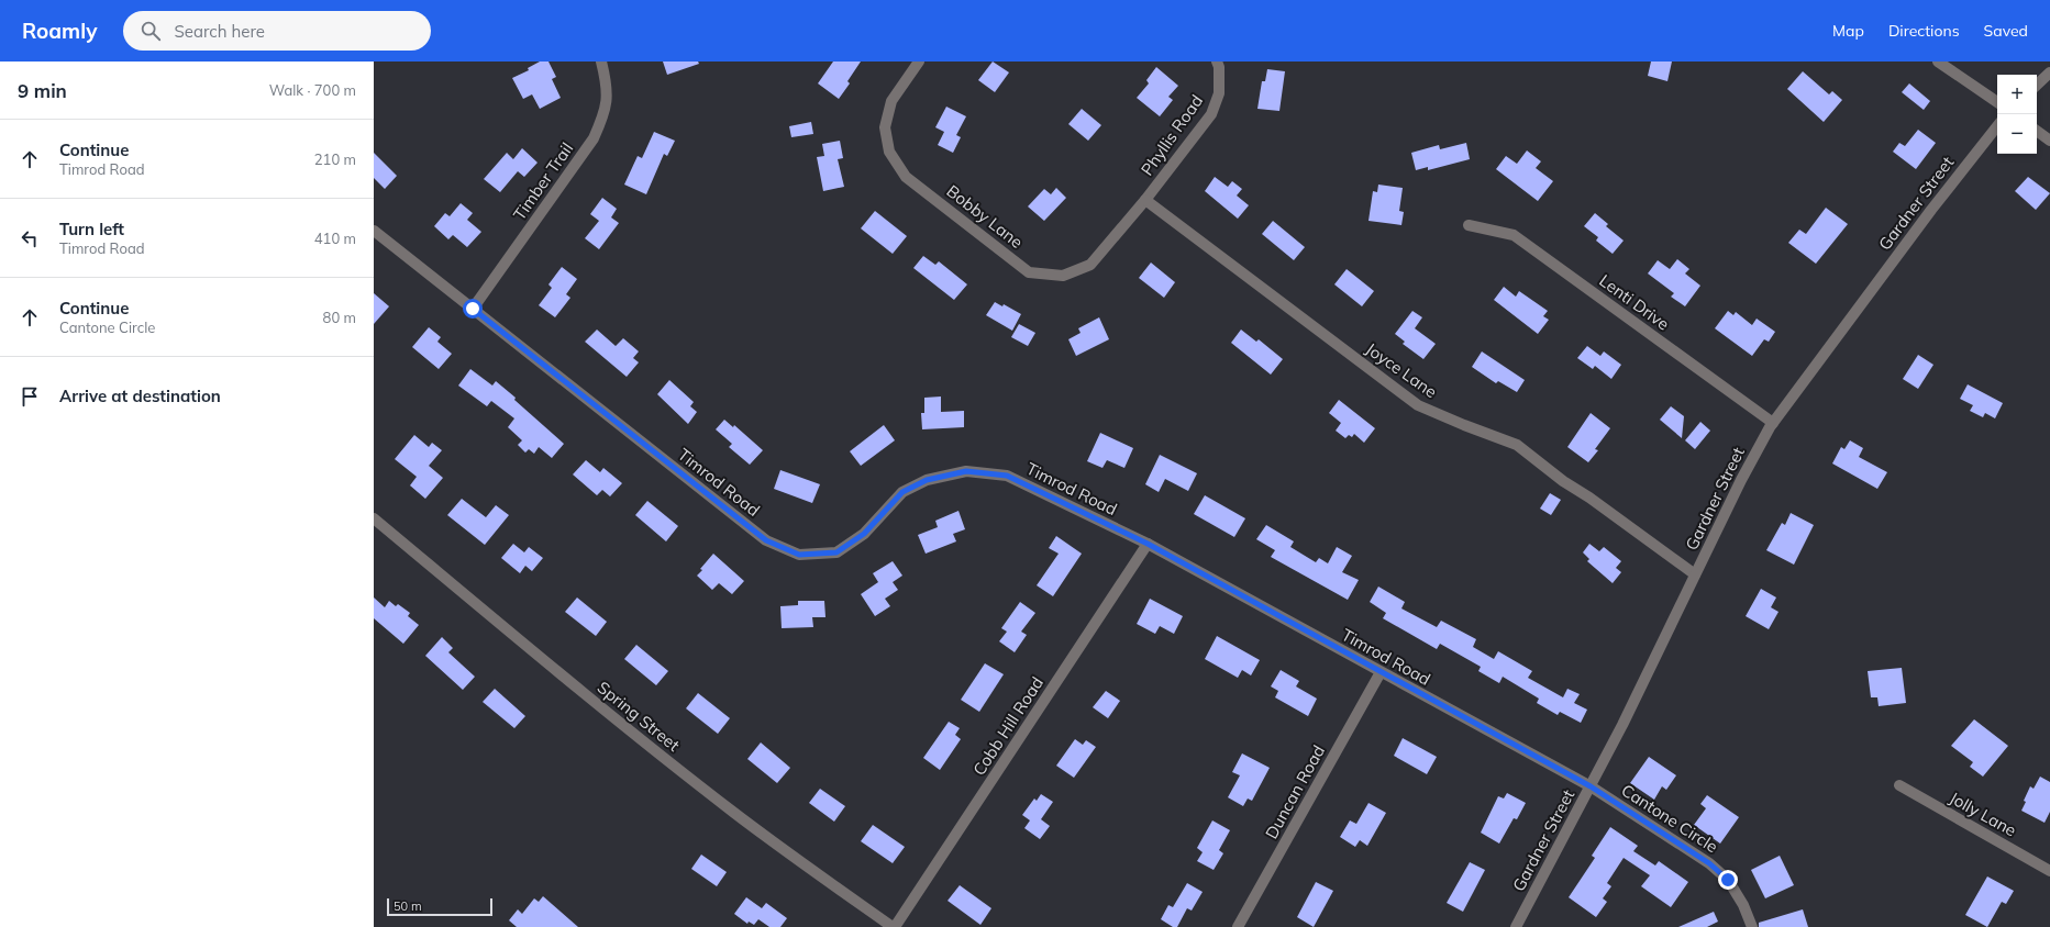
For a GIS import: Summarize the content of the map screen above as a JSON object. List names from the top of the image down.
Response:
{
  "streets": {
    "street": [
      "Phyllis Road",
      "Timber Trail",
      "Gardner Street",
      "Bobby Lane",
      "Lenti Drive",
      "Joyce Lane",
      "Timrod Road",
      "Spring Street",
      "Cobb Hill Road",
      "Duncan Road",
      "Jolly Lane",
      "Cantone Circle"
    ]
  },
  "crossings": [
    ["Phyllis Road", "Bobby Lane"],
    ["Phyllis Road", "Joyce Lane"],
    ["Timber Trail", "Timrod Road"],
    ["Gardner Street", "Lenti Drive"],
    ["Gardner Street", "Joyce Lane"],
    ["Gardner Street", "Timrod Road"],
    ["Gardner Street", "Cantone Circle"],
    ["Bobby Lane", "Joyce Lane"],
    ["Timrod Road", "Cobb Hill Road"],
    ["Timrod Road", "Duncan Road"],
    ["Timrod Road", "Cantone Circle"],
    ["Spring Street", "Cobb Hill Road"]
  ],
  "scale_bar": "50 m",
  "page": {
    "header": "Roamly",
    "search": "Search here",
    "nav": ["Map", "Directions", "Saved"],
    "heading": ["9 min", "Walk · 700 m"],
    "map_buttons": ["+", "−"],
    "list": [
      ["Continue", "Timrod Road", "210 m"],
      ["Turn left", "Timrod Road", "410 m"],
      ["Continue", "Cantone Circle", "80 m"],
      "Arrive at destination"
    ],
    "scale": "50 m"
  }
}
